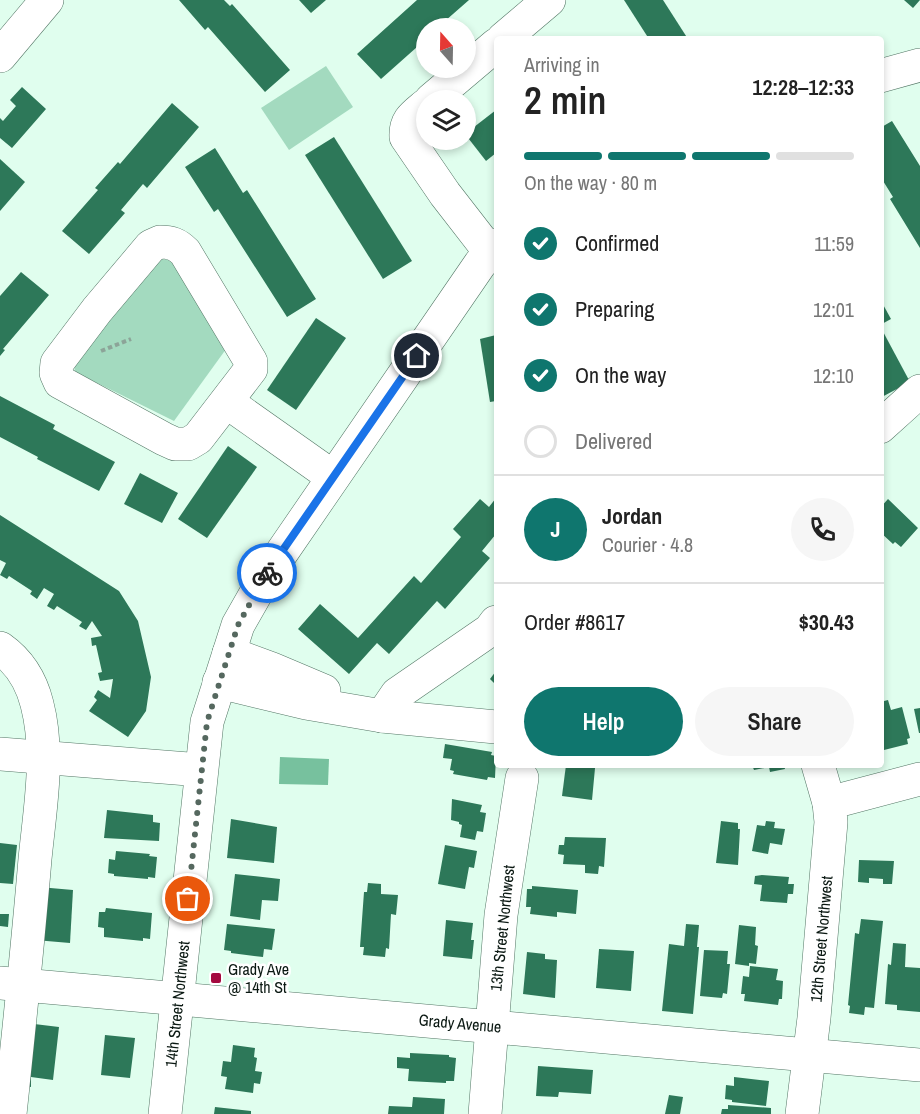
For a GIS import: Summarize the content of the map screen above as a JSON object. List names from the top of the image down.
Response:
{
  "streets": {
    "street": [
      "13th Street Northwest",
      "12th Street Northwest",
      "14th Street Northwest",
      "Grady Avenue"
    ]
  },
  "crossings": [
    ["13th Street Northwest", "Grady Avenue"],
    ["12th Street Northwest", "Grady Avenue"],
    ["14th Street Northwest", "Grady Avenue"]
  ],
  "places": {
    "transit": ["Grady Ave @ 14th St"]
  },
  "north": "top",
  "page": {
    "heading": ["2 min", "Arriving in", "12:28–12:33"],
    "panel": [
      "Jordan",
      "Courier · 4.8",
      "Order #8617",
      "$30.43"
    ],
    "bar": "On the way · 80 m",
    "list": [
      ["Confirmed", "11:59"],
      ["Preparing", "12:01"],
      ["On the way", "12:10"],
      "Delivered"
    ],
    "round": "J",
    "buttons": ["Help", "Share"]
  }
}
